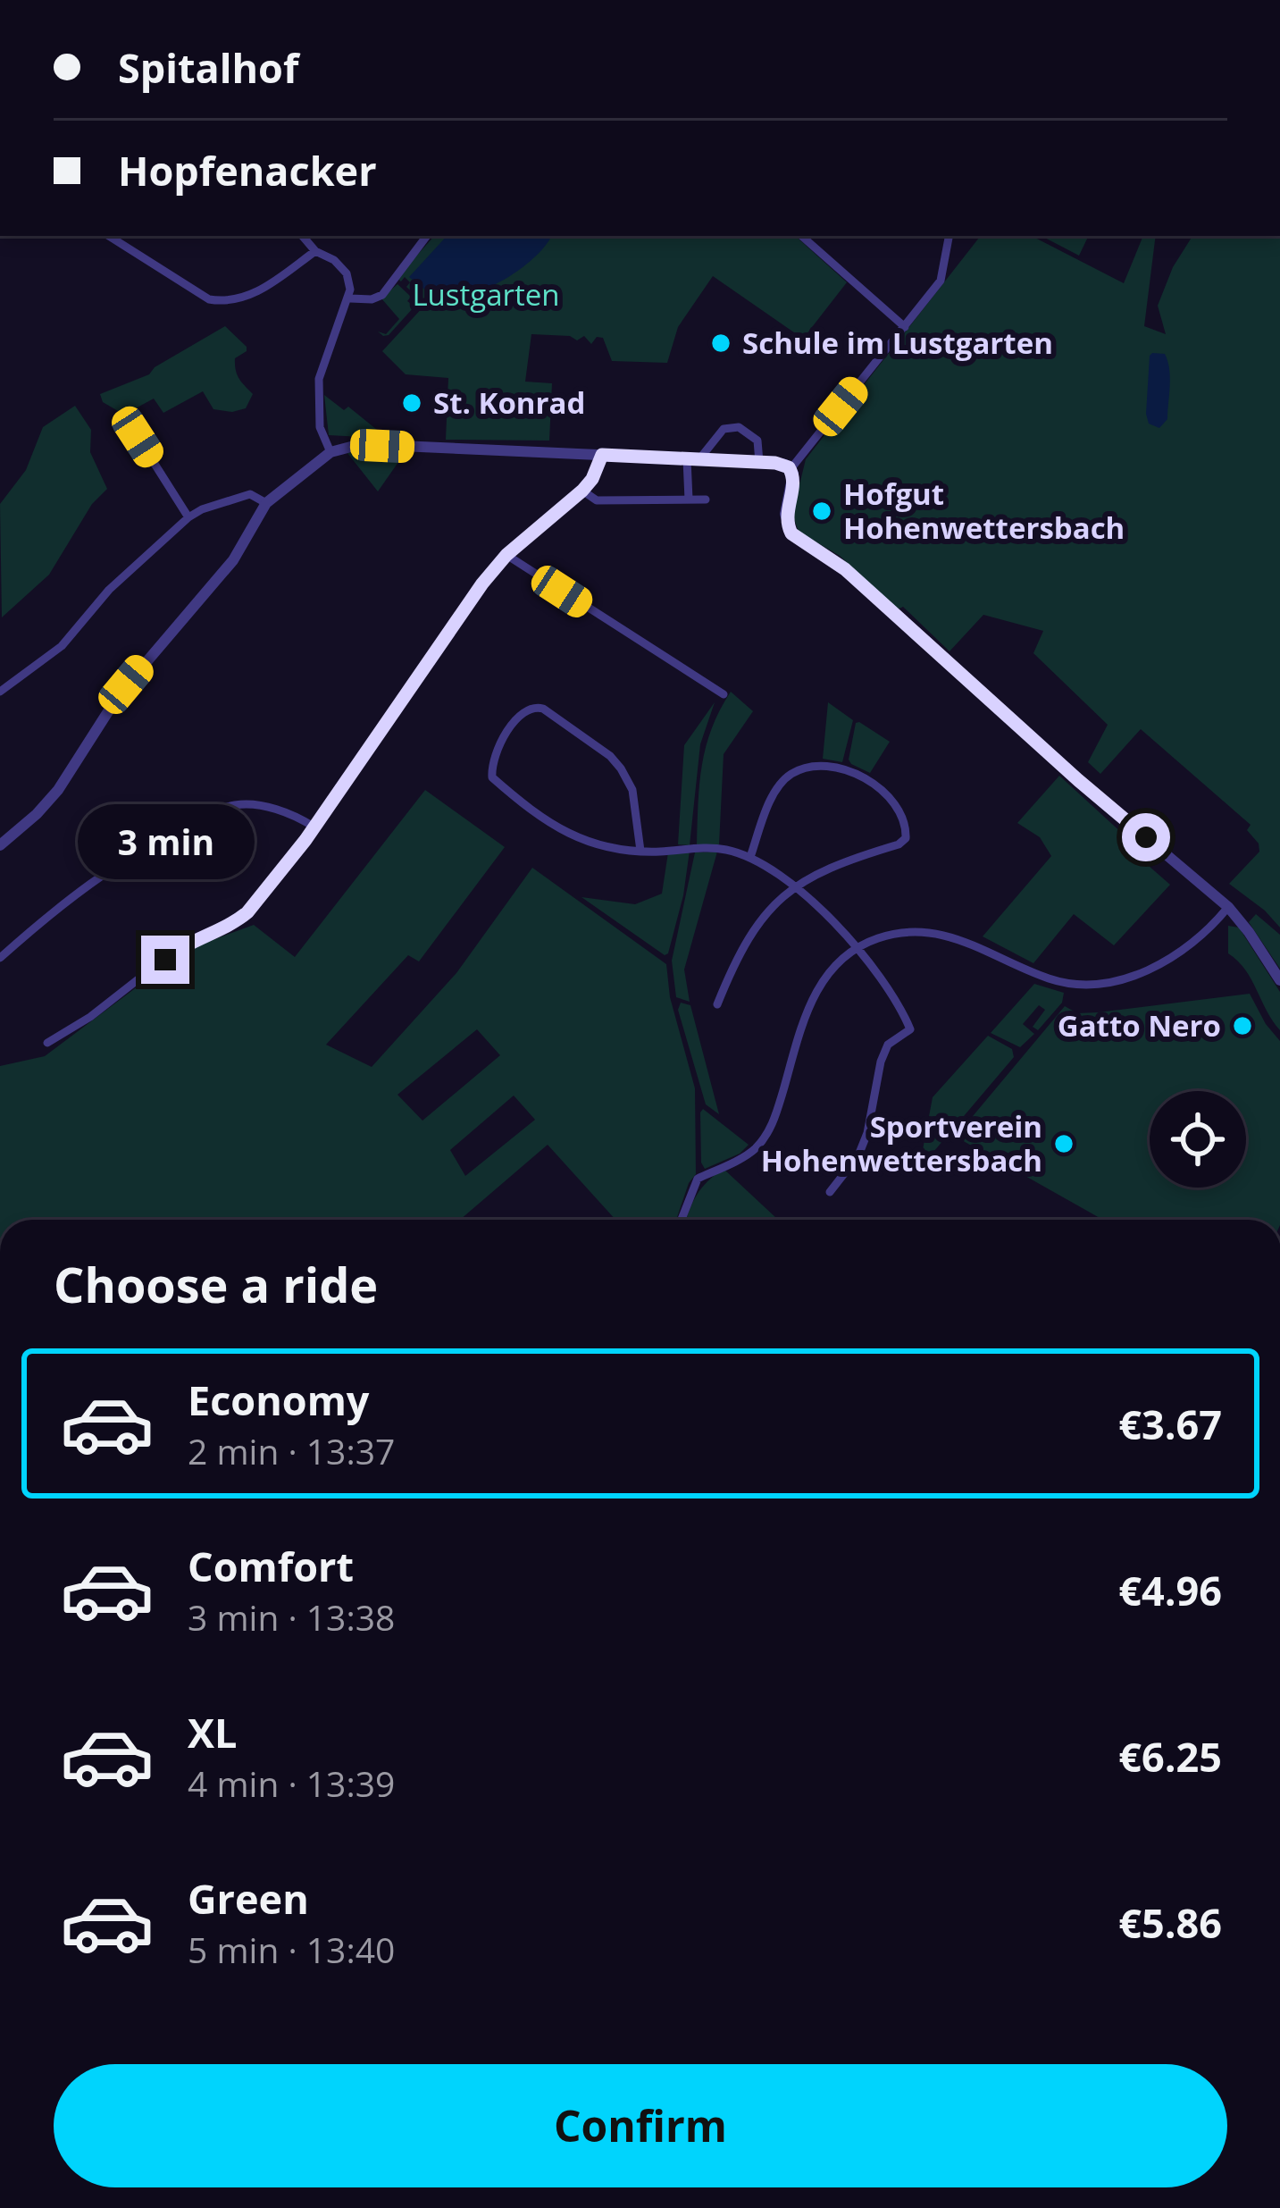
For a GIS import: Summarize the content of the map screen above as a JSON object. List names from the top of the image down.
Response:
{
  "parks": ["Lustgarten"],
  "places": [
    "Schule im Lustgarten",
    "St. Konrad",
    "Hofgut Hohenwettersbach",
    "Gatto Nero",
    "Sportverein Hohenwettersbach"
  ],
  "page": {
    "banner": ["Spitalhof", "Hopfenacker"],
    "bubble": "3 min",
    "heading": "Choose a ride",
    "list": [
      {
        "name": "Economy",
        "note": "2 min · 13:37",
        "value": "€3.67"
      },
      {
        "name": "Comfort",
        "note": "3 min · 13:38",
        "value": "€4.96"
      },
      {
        "name": "XL",
        "note": "4 min · 13:39",
        "value": "€6.25"
      },
      {
        "name": "Green",
        "note": "5 min · 13:40",
        "value": "€5.86"
      }
    ],
    "buttons": "Confirm"
  }
}
